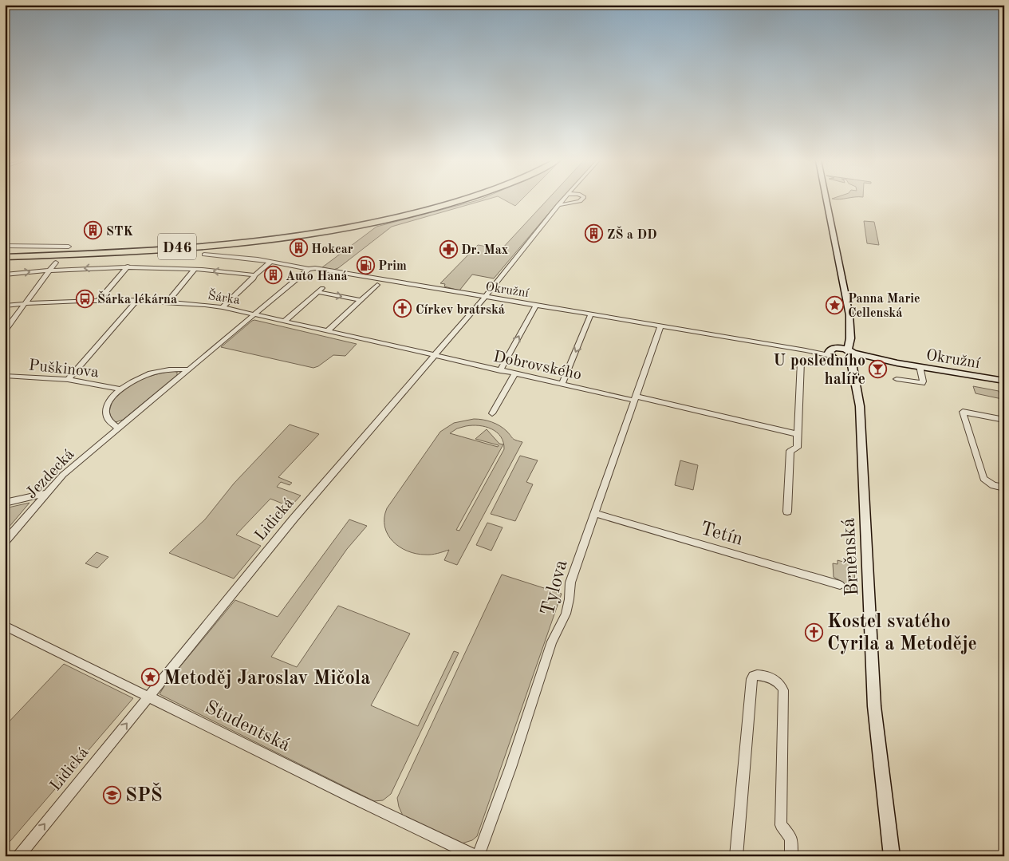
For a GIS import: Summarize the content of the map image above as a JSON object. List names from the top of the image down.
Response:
{
  "streets": {
    "highway": ["D46"],
    "main road": ["Okružní", "Brněnská"],
    "street": [
      "Šárka",
      "Dobrovského",
      "Puškinova",
      "Jezdecká",
      "Lidická",
      "Tetín",
      "Tylova",
      "Studentská"
    ]
  },
  "crossings": [
    ["Okružní", "Jezdecká"],
    ["Okružní", "Lidická"],
    ["Okružní", "Brněnská"],
    ["Okružní", "Tylova"],
    ["Šárka", "Dobrovského"],
    ["Šárka", "Jezdecká"],
    ["Šárka", "Lidická"],
    ["Dobrovského", "Lidická"],
    ["Dobrovského", "Tylova"],
    ["Lidická", "Studentská"],
    ["Tetín", "Tylova"],
    ["Tylova", "Studentská"]
  ],
  "places": {
    "building": [
      "STK",
      "ZŠ a DD",
      "Hokcar",
      "Auto Haná"
    ],
    "pharmacy": ["Dr. Max"],
    "fuel station": ["Prim"],
    "bus stop": ["Šárka lékárna"],
    "place": ["Panna Marie Cellenská", "Metoděj Jaroslav Mičola"],
    "church": ["Církev bratrská", "Kostel svatého Cyrila a Metoděje"],
    "bar": ["U posledního halíře"],
    "school or university": ["SPŠ"]
  }
}
